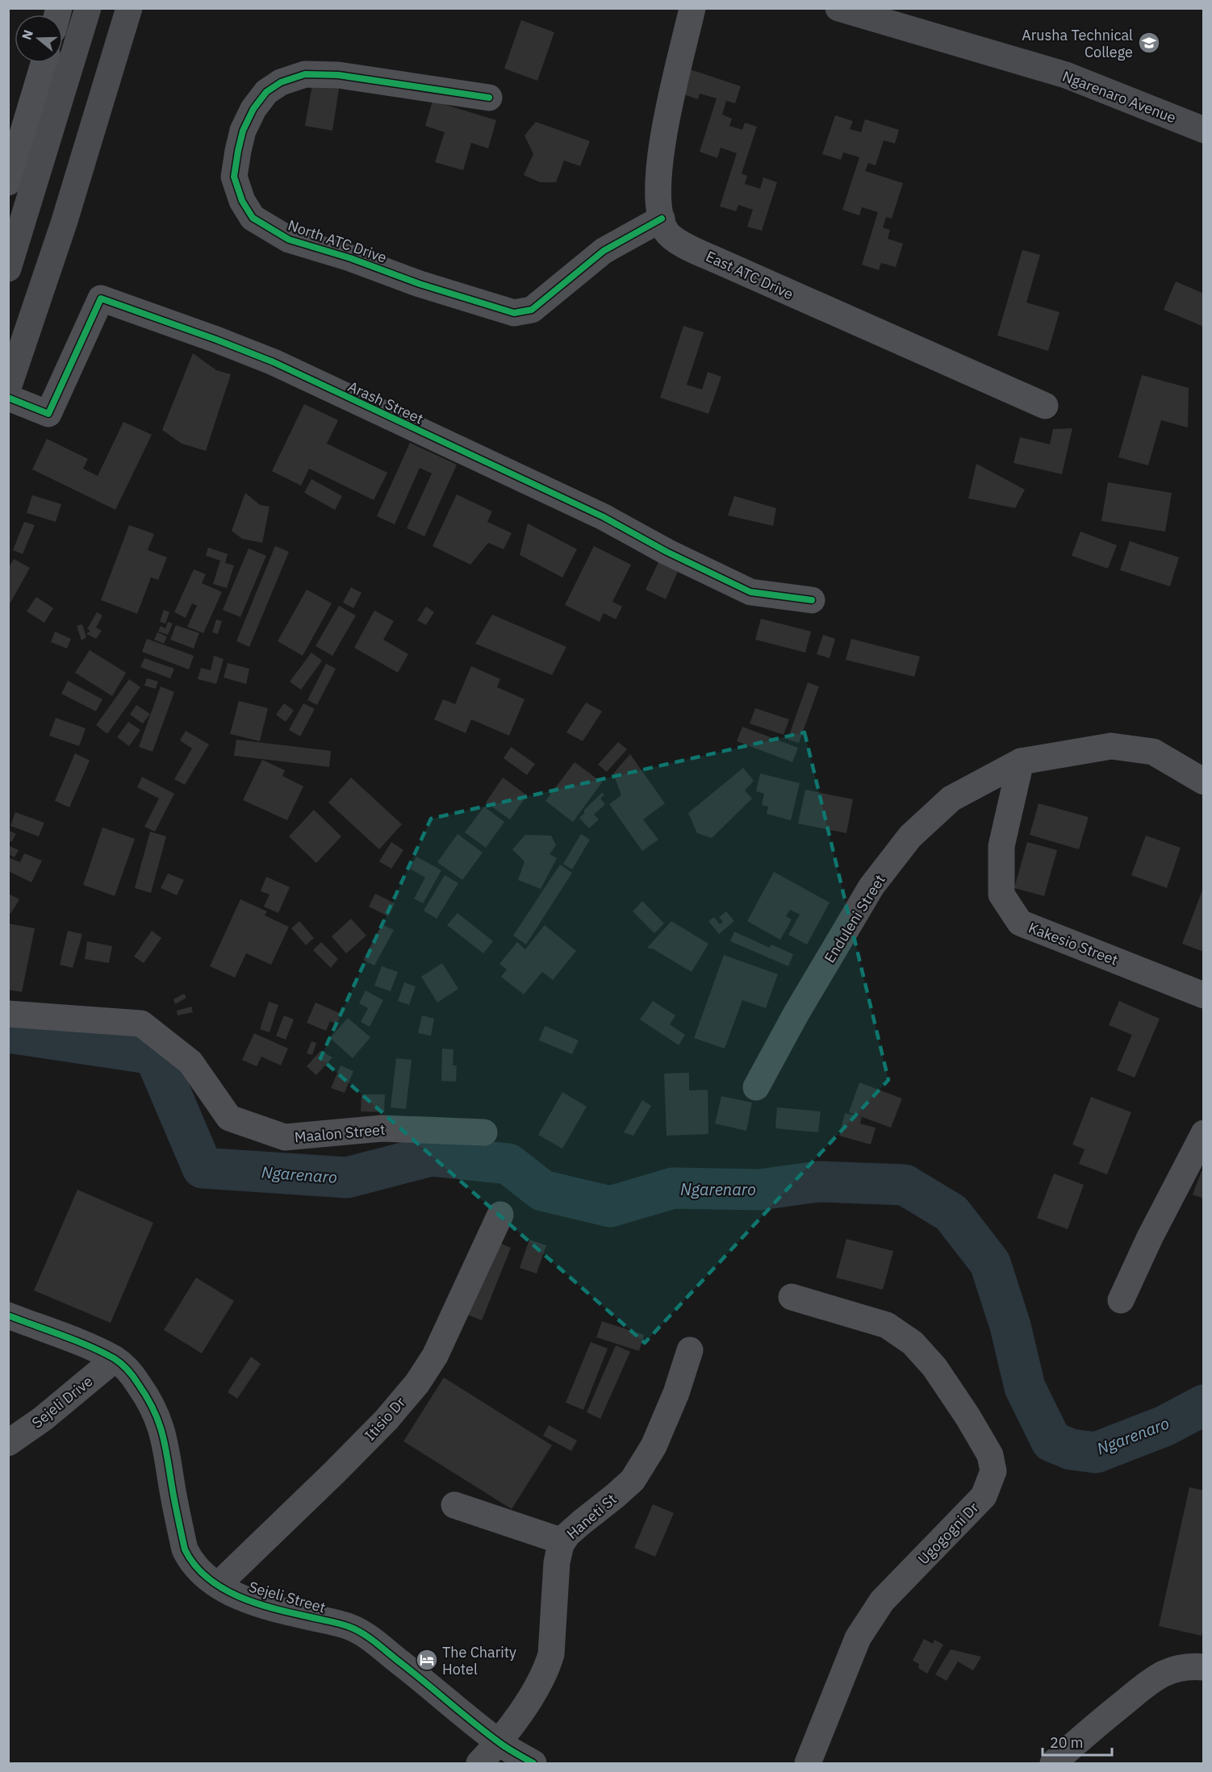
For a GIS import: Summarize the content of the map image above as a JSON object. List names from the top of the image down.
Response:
{
  "streets": {
    "highway": ["Ngarenaro Avenue"],
    "street": [
      "North ATC Drive",
      "East ATC Drive",
      "Arash Street",
      "Enduleni Street",
      "Kakesio Street",
      "Maalon Street",
      "Sejeli Drive",
      "Itisio Dr",
      "Haneti St",
      "Ugogogni Dr",
      "Sejeli Street"
    ]
  },
  "crossings": [
    ["North ATC Drive", "East ATC Drive"],
    ["Enduleni Street", "Kakesio Street"],
    ["Sejeli Drive", "Sejeli Street"],
    ["Itisio Dr", "Sejeli Street"],
    ["Haneti St", "Sejeli Street"]
  ],
  "water": ["Ngarenaro"],
  "places": {
    "school or university": ["Arusha Technical College"],
    "hotel": ["The Charity Hotel"]
  },
  "scale_bar": "20 m",
  "north": "left"
}
